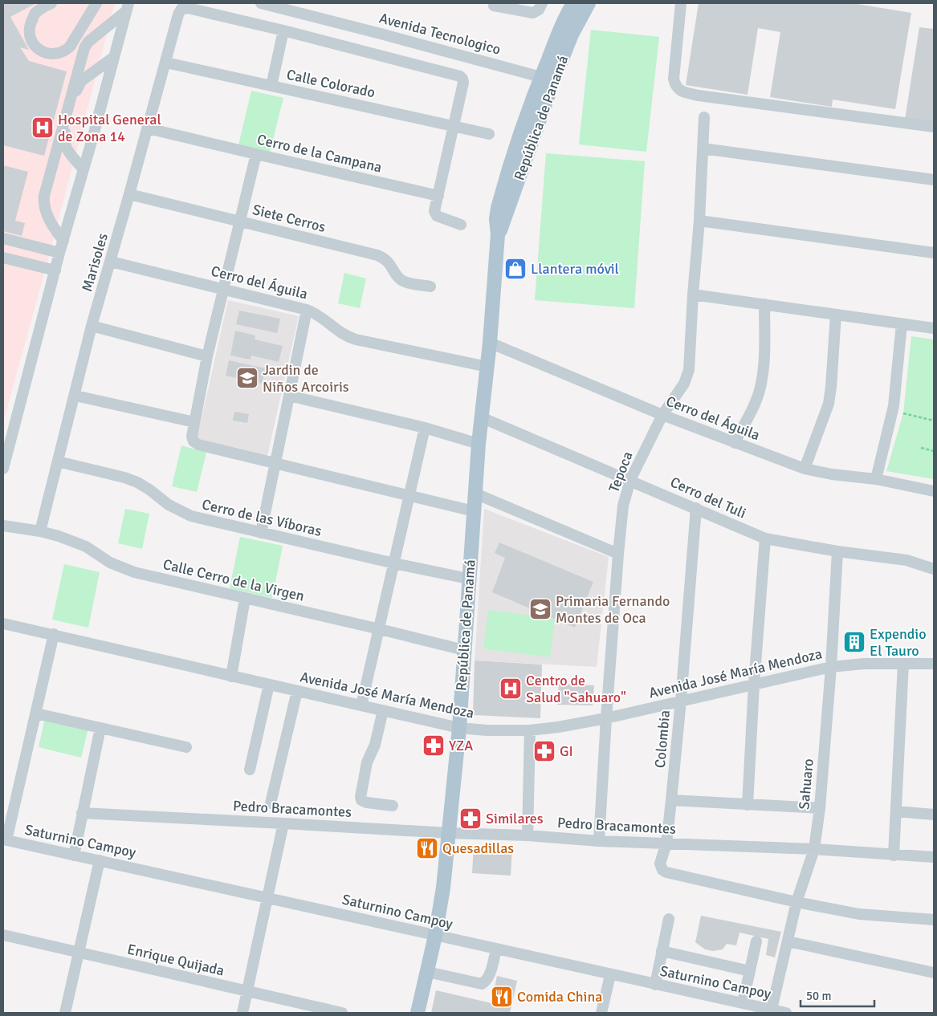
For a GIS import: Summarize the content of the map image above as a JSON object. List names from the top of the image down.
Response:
{
  "streets": {
    "main road": ["República de Panamá"],
    "street": [
      "Avenida Tecnologico",
      "Calle Colorado",
      "Cerro de la Campana",
      "Siete Cerros",
      "Marisoles",
      "Cerro del Águila",
      "Tepoca",
      "Cerro del Tuli",
      "Cerro de las Víboras",
      "Calle Cerro de la Virgen",
      "Avenida José María Mendoza",
      "Colombia",
      "Sahuaro",
      "Pedro Bracamontes",
      "Saturnino Campoy",
      "Enrique Quijada"
    ]
  },
  "crossings": [
    ["Avenida Tecnologico", "República de Panamá"],
    ["Calle Colorado", "Marisoles"],
    ["República de Panamá", "Cerro del Águila"],
    ["República de Panamá", "Cerro del Tuli"],
    ["República de Panamá", "Cerro de las Víboras"],
    ["República de Panamá", "Calle Cerro de la Virgen"],
    ["República de Panamá", "Avenida José María Mendoza"],
    ["República de Panamá", "Pedro Bracamontes"],
    ["República de Panamá", "Saturnino Campoy"],
    ["Cerro de la Campana", "Marisoles"],
    ["Siete Cerros", "Marisoles"],
    ["Marisoles", "Cerro del Águila"],
    ["Marisoles", "Cerro de las Víboras"],
    ["Marisoles", "Calle Cerro de la Virgen"],
    ["Cerro del Águila", "Tepoca"],
    ["Tepoca", "Cerro del Tuli"],
    ["Tepoca", "Avenida José María Mendoza"],
    ["Tepoca", "Pedro Bracamontes"],
    ["Cerro del Tuli", "Colombia"],
    ["Cerro del Tuli", "Sahuaro"],
    ["Avenida José María Mendoza", "Colombia"],
    ["Avenida José María Mendoza", "Sahuaro"],
    ["Colombia", "Sahuaro"],
    ["Colombia", "Pedro Bracamontes"],
    ["Sahuaro", "Pedro Bracamontes"],
    ["Sahuaro", "Saturnino Campoy"]
  ],
  "places": {
    "hospital": ["Hospital General de Zona 14", "Centro de Salud \"Sahuaro\""],
    "shop": ["Llantera móvil"],
    "school or university": ["Jardin de Niños Arcoiris", "Primaria Fernando Montes de Oca"],
    "building": ["Expendio El Tauro"],
    "pharmacy": ["YZA", "GI", "Similares"],
    "restaurant": ["Quesadillas", "Comida China"]
  },
  "scale_bar": "50 m"
}
